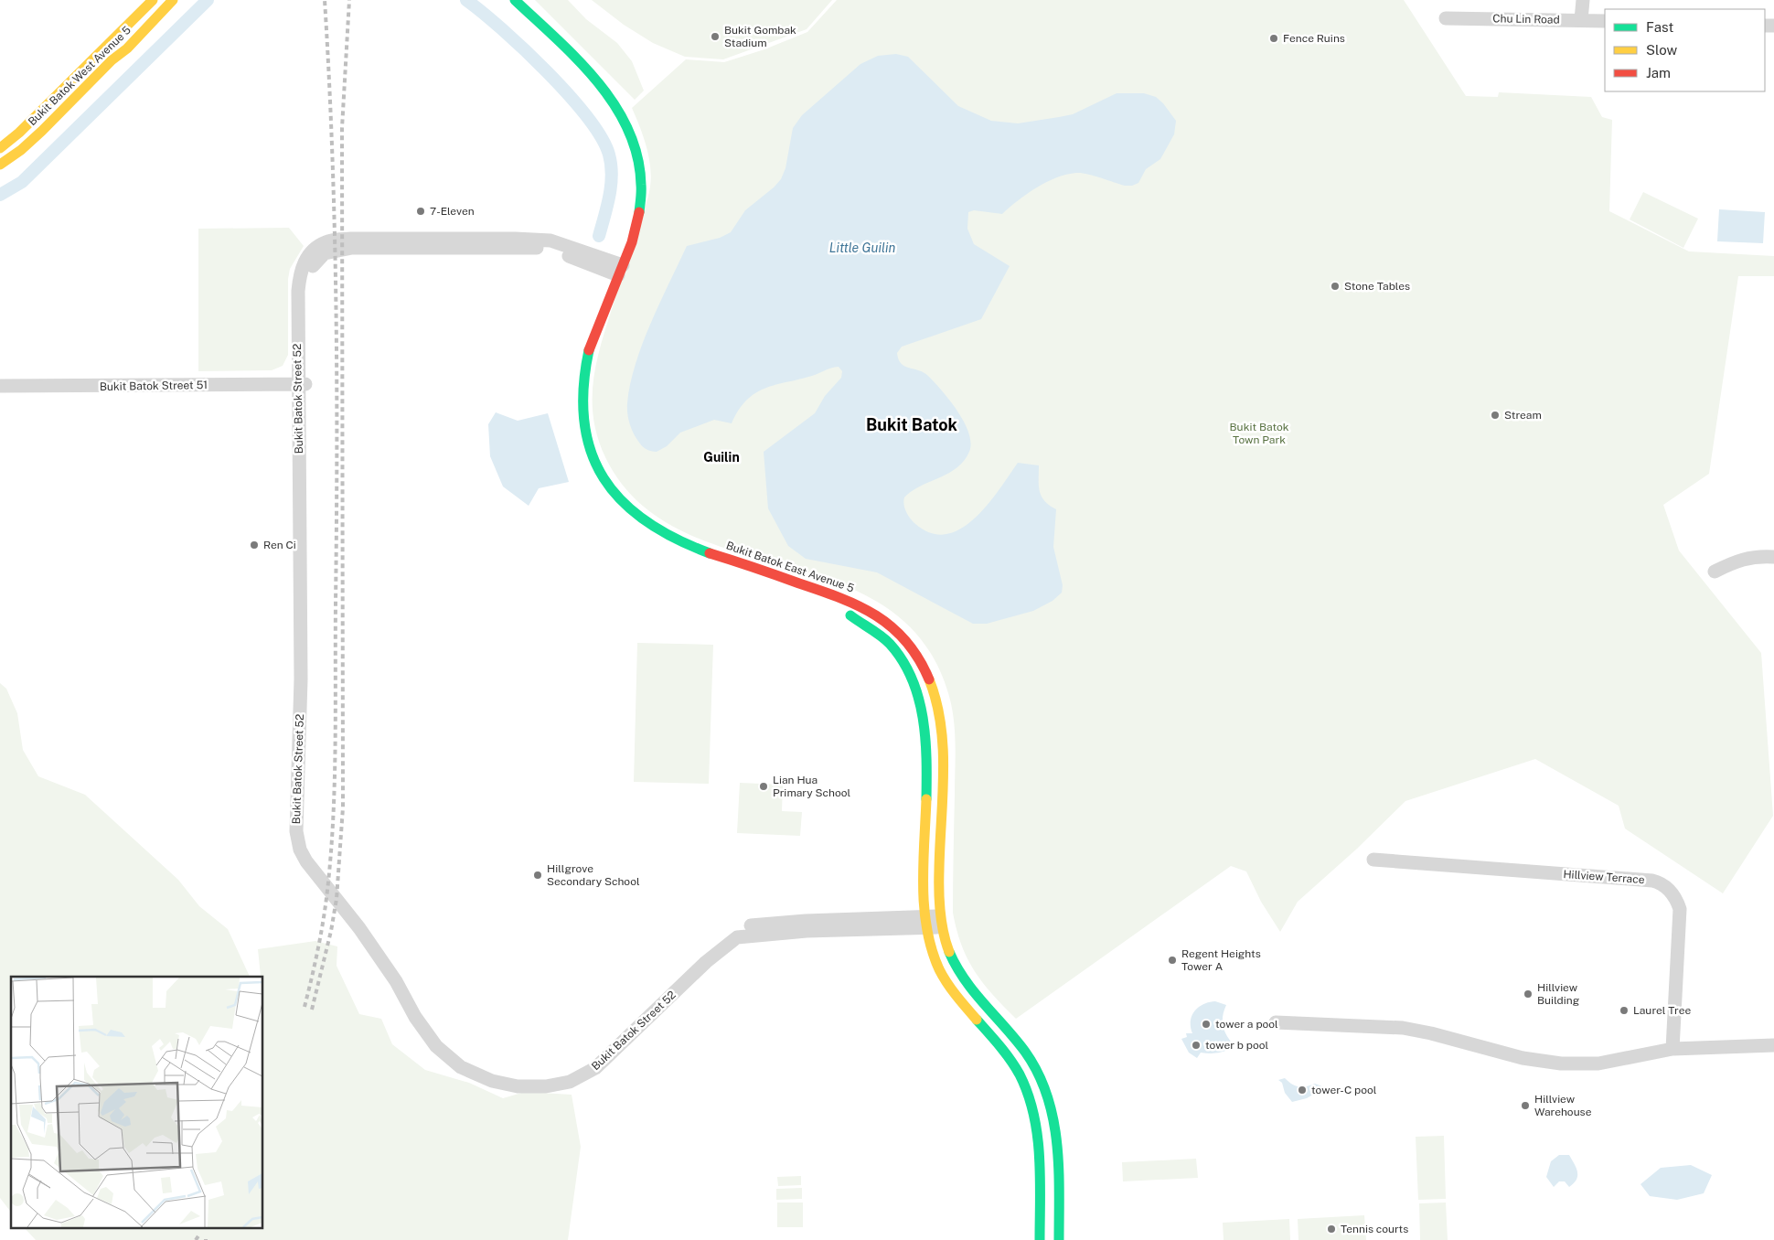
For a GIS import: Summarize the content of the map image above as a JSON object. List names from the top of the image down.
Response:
{
  "streets": {
    "street": [
      "Chu Lin Road",
      "Bukit Batok West Avenue 5",
      "Bukit Batok Street 51",
      "Bukit Batok Street 52",
      "Bukit Batok East Avenue 5",
      "Hillview Terrace"
    ]
  },
  "crossings": [
    ["Bukit Batok Street 51", "Bukit Batok Street 52"],
    ["Bukit Batok Street 52", "Bukit Batok East Avenue 5"]
  ],
  "districts": ["Bukit Batok", "Guilin"],
  "water": ["Little Guilin"],
  "parks": ["Bukit Batok Town Park"],
  "places": [
    "Bukit Gombak Stadium",
    "Fence Ruins",
    "7-Eleven",
    "Stone Tables",
    "Stream",
    "Ren Ci",
    "Lian Hua Primary School",
    "Hillgrove Secondary School",
    "Regent Heights Tower A",
    "Hillview Building",
    "Laurel Tree",
    "tower a pool",
    "tower b pool",
    "tower-C pool",
    "Hillview Warehouse",
    "Tennis courts"
  ],
  "legend": ["Fast", "Slow", "Jam"]
}
